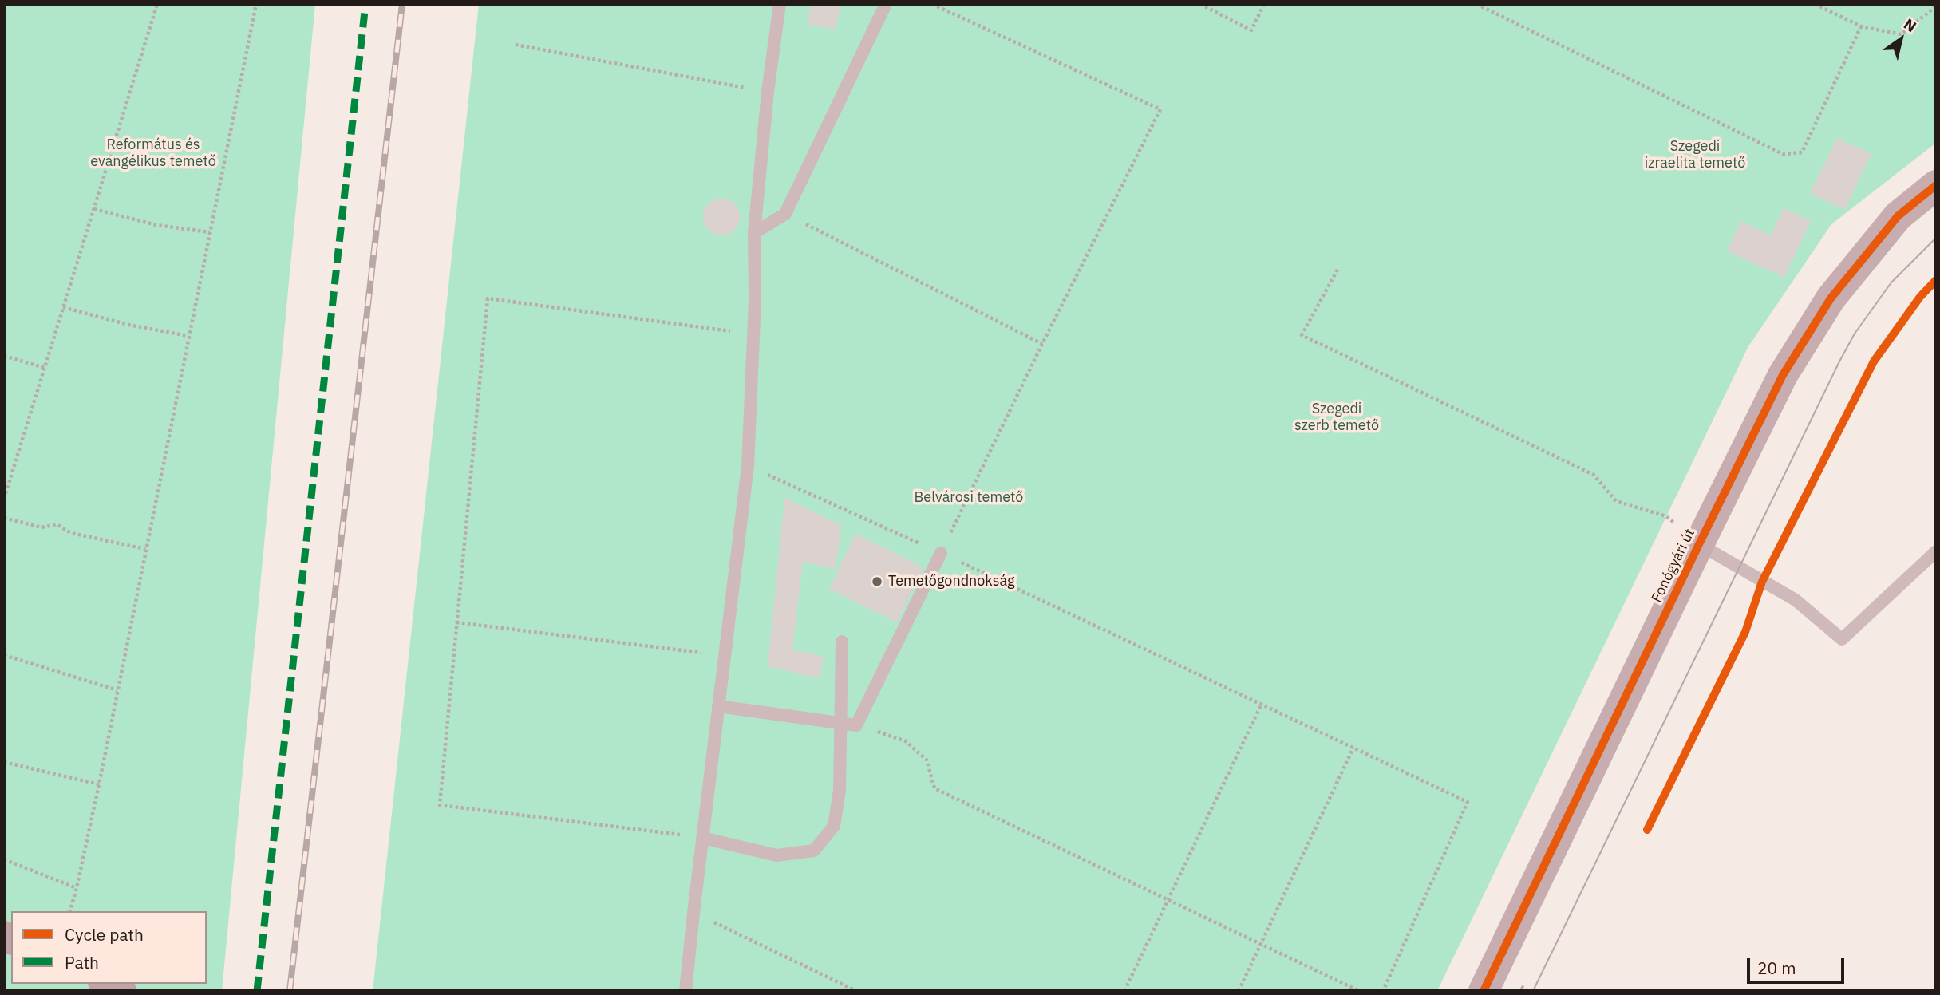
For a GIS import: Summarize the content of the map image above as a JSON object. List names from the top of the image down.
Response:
{
  "streets": {
    "street": ["Fonógyári út"]
  },
  "parks": [
    "Református és evangélikus temető",
    "Szegedi izraelita temető",
    "Szegedi szerb temető",
    "Belvárosi temető"
  ],
  "places": ["Temetőgondnokság"],
  "legend": ["Cycle path", "Path"],
  "scale_bar": "20 m",
  "north": "top right"
}
